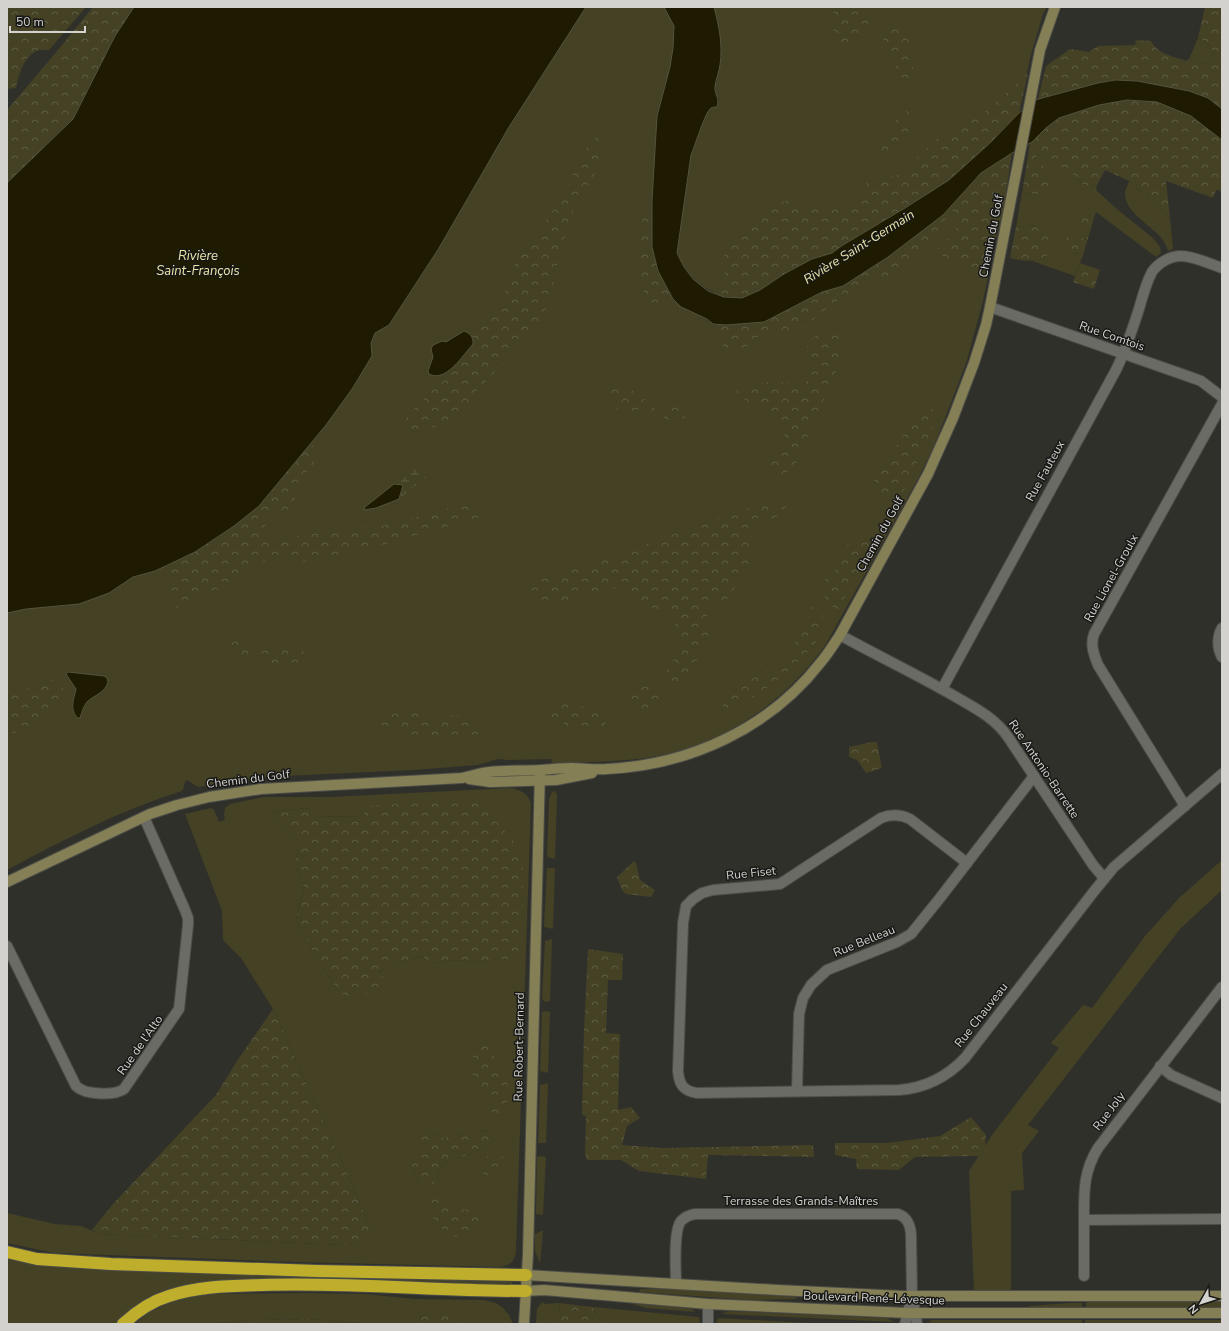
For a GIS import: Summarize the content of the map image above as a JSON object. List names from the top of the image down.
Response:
{
  "streets": {
    "street": [
      "Chemin du Golf",
      "Rue Comtois",
      "Rue Fauteux",
      "Rue Lionel-Groulx",
      "Rue Antonio-Barrette",
      "Rue Fiset",
      "Rue Belleau",
      "Rue Chauveau",
      "Rue de l'Alto",
      "Rue Robert-Bernard",
      "Rue Joly",
      "Terrasse des Grands-Maîtres",
      "Boulevard René-Lévesque"
    ]
  },
  "crossings": [
    ["Chemin du Golf", "Rue Comtois"],
    ["Chemin du Golf", "Rue Antonio-Barrette"],
    ["Chemin du Golf", "Rue de l'Alto"],
    ["Rue Comtois", "Rue Fauteux"],
    ["Rue Fauteux", "Rue Antonio-Barrette"],
    ["Rue Lionel-Groulx", "Rue Chauveau"],
    ["Rue Antonio-Barrette", "Rue Belleau"],
    ["Rue Antonio-Barrette", "Rue Chauveau"],
    ["Rue Fiset", "Rue Belleau"],
    ["Rue Fiset", "Rue Chauveau"],
    ["Rue Belleau", "Rue Chauveau"],
    ["Rue Robert-Bernard", "Boulevard René-Lévesque"],
    ["Terrasse des Grands-Maîtres", "Boulevard René-Lévesque"]
  ],
  "water": ["Rivière Saint-Germain", "Rivière Saint-François"],
  "scale_bar": "50 m",
  "north": "bottom left"
}
